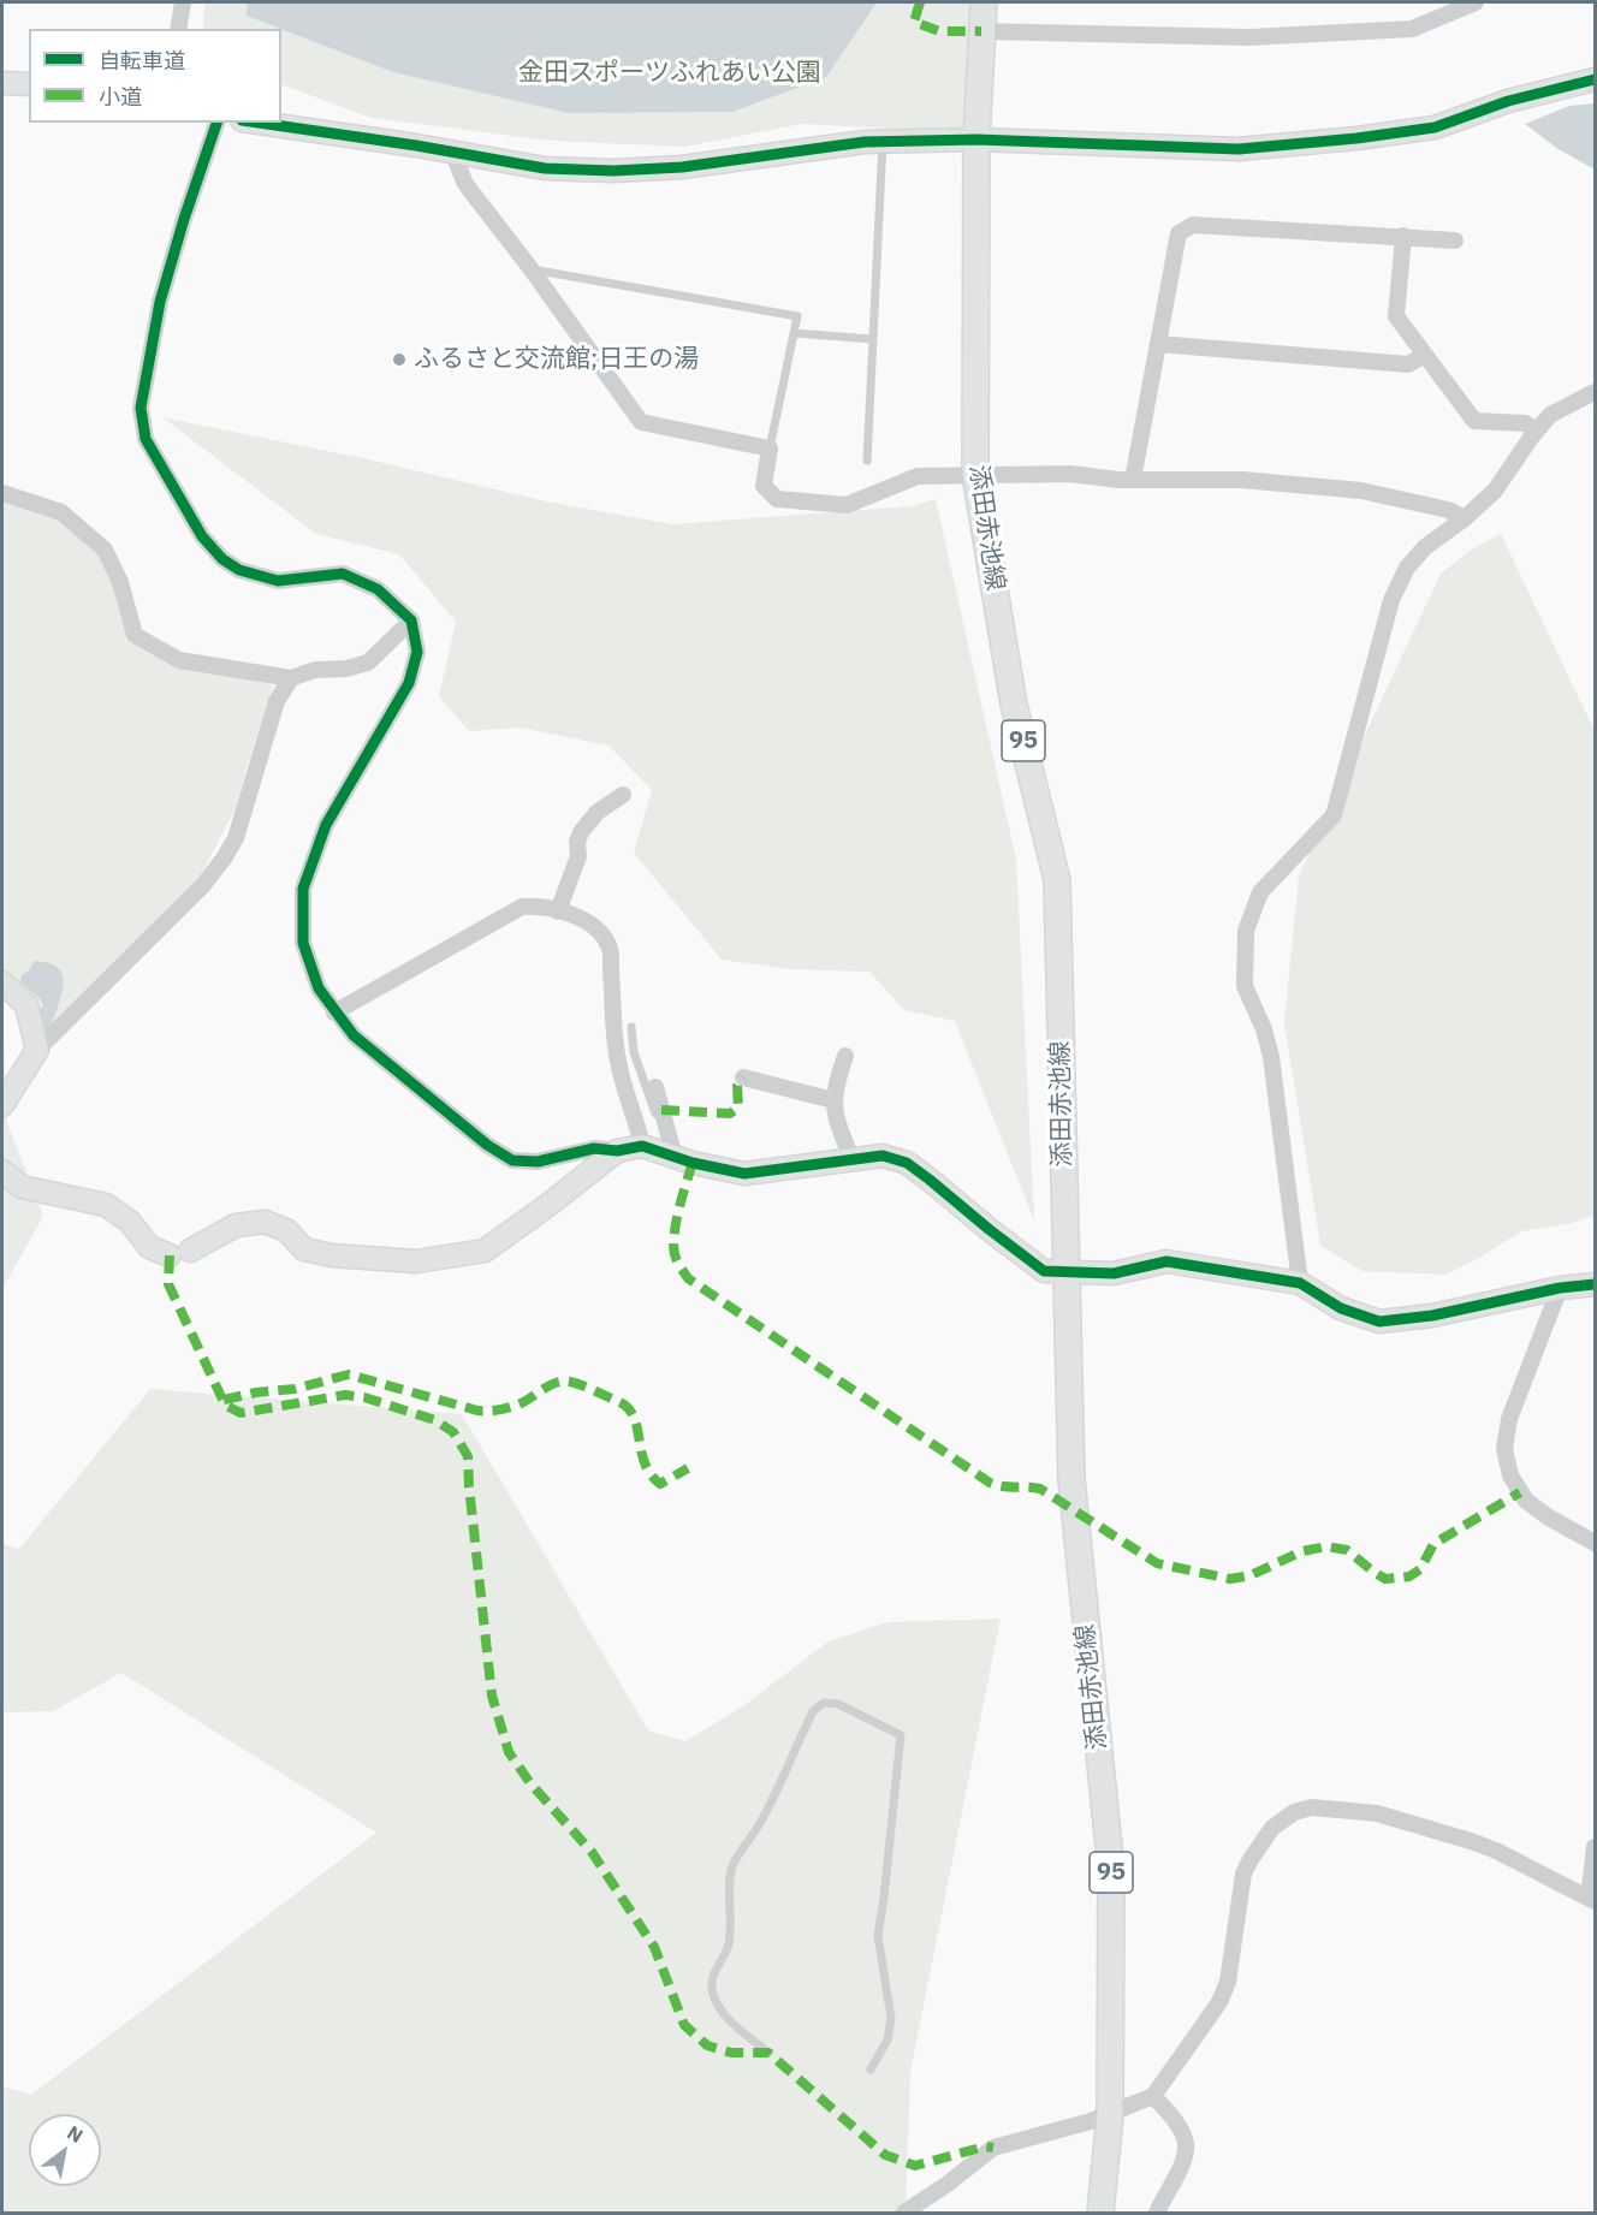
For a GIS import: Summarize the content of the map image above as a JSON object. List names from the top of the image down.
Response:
{
  "streets": {
    "main road": ["添田赤池線", "95"]
  },
  "parks": ["金田スポーツふれあい公園"],
  "places": ["ふるさと交流館;日王の湯"],
  "legend": ["自転車道", "小道"],
  "north": "top right"
}
